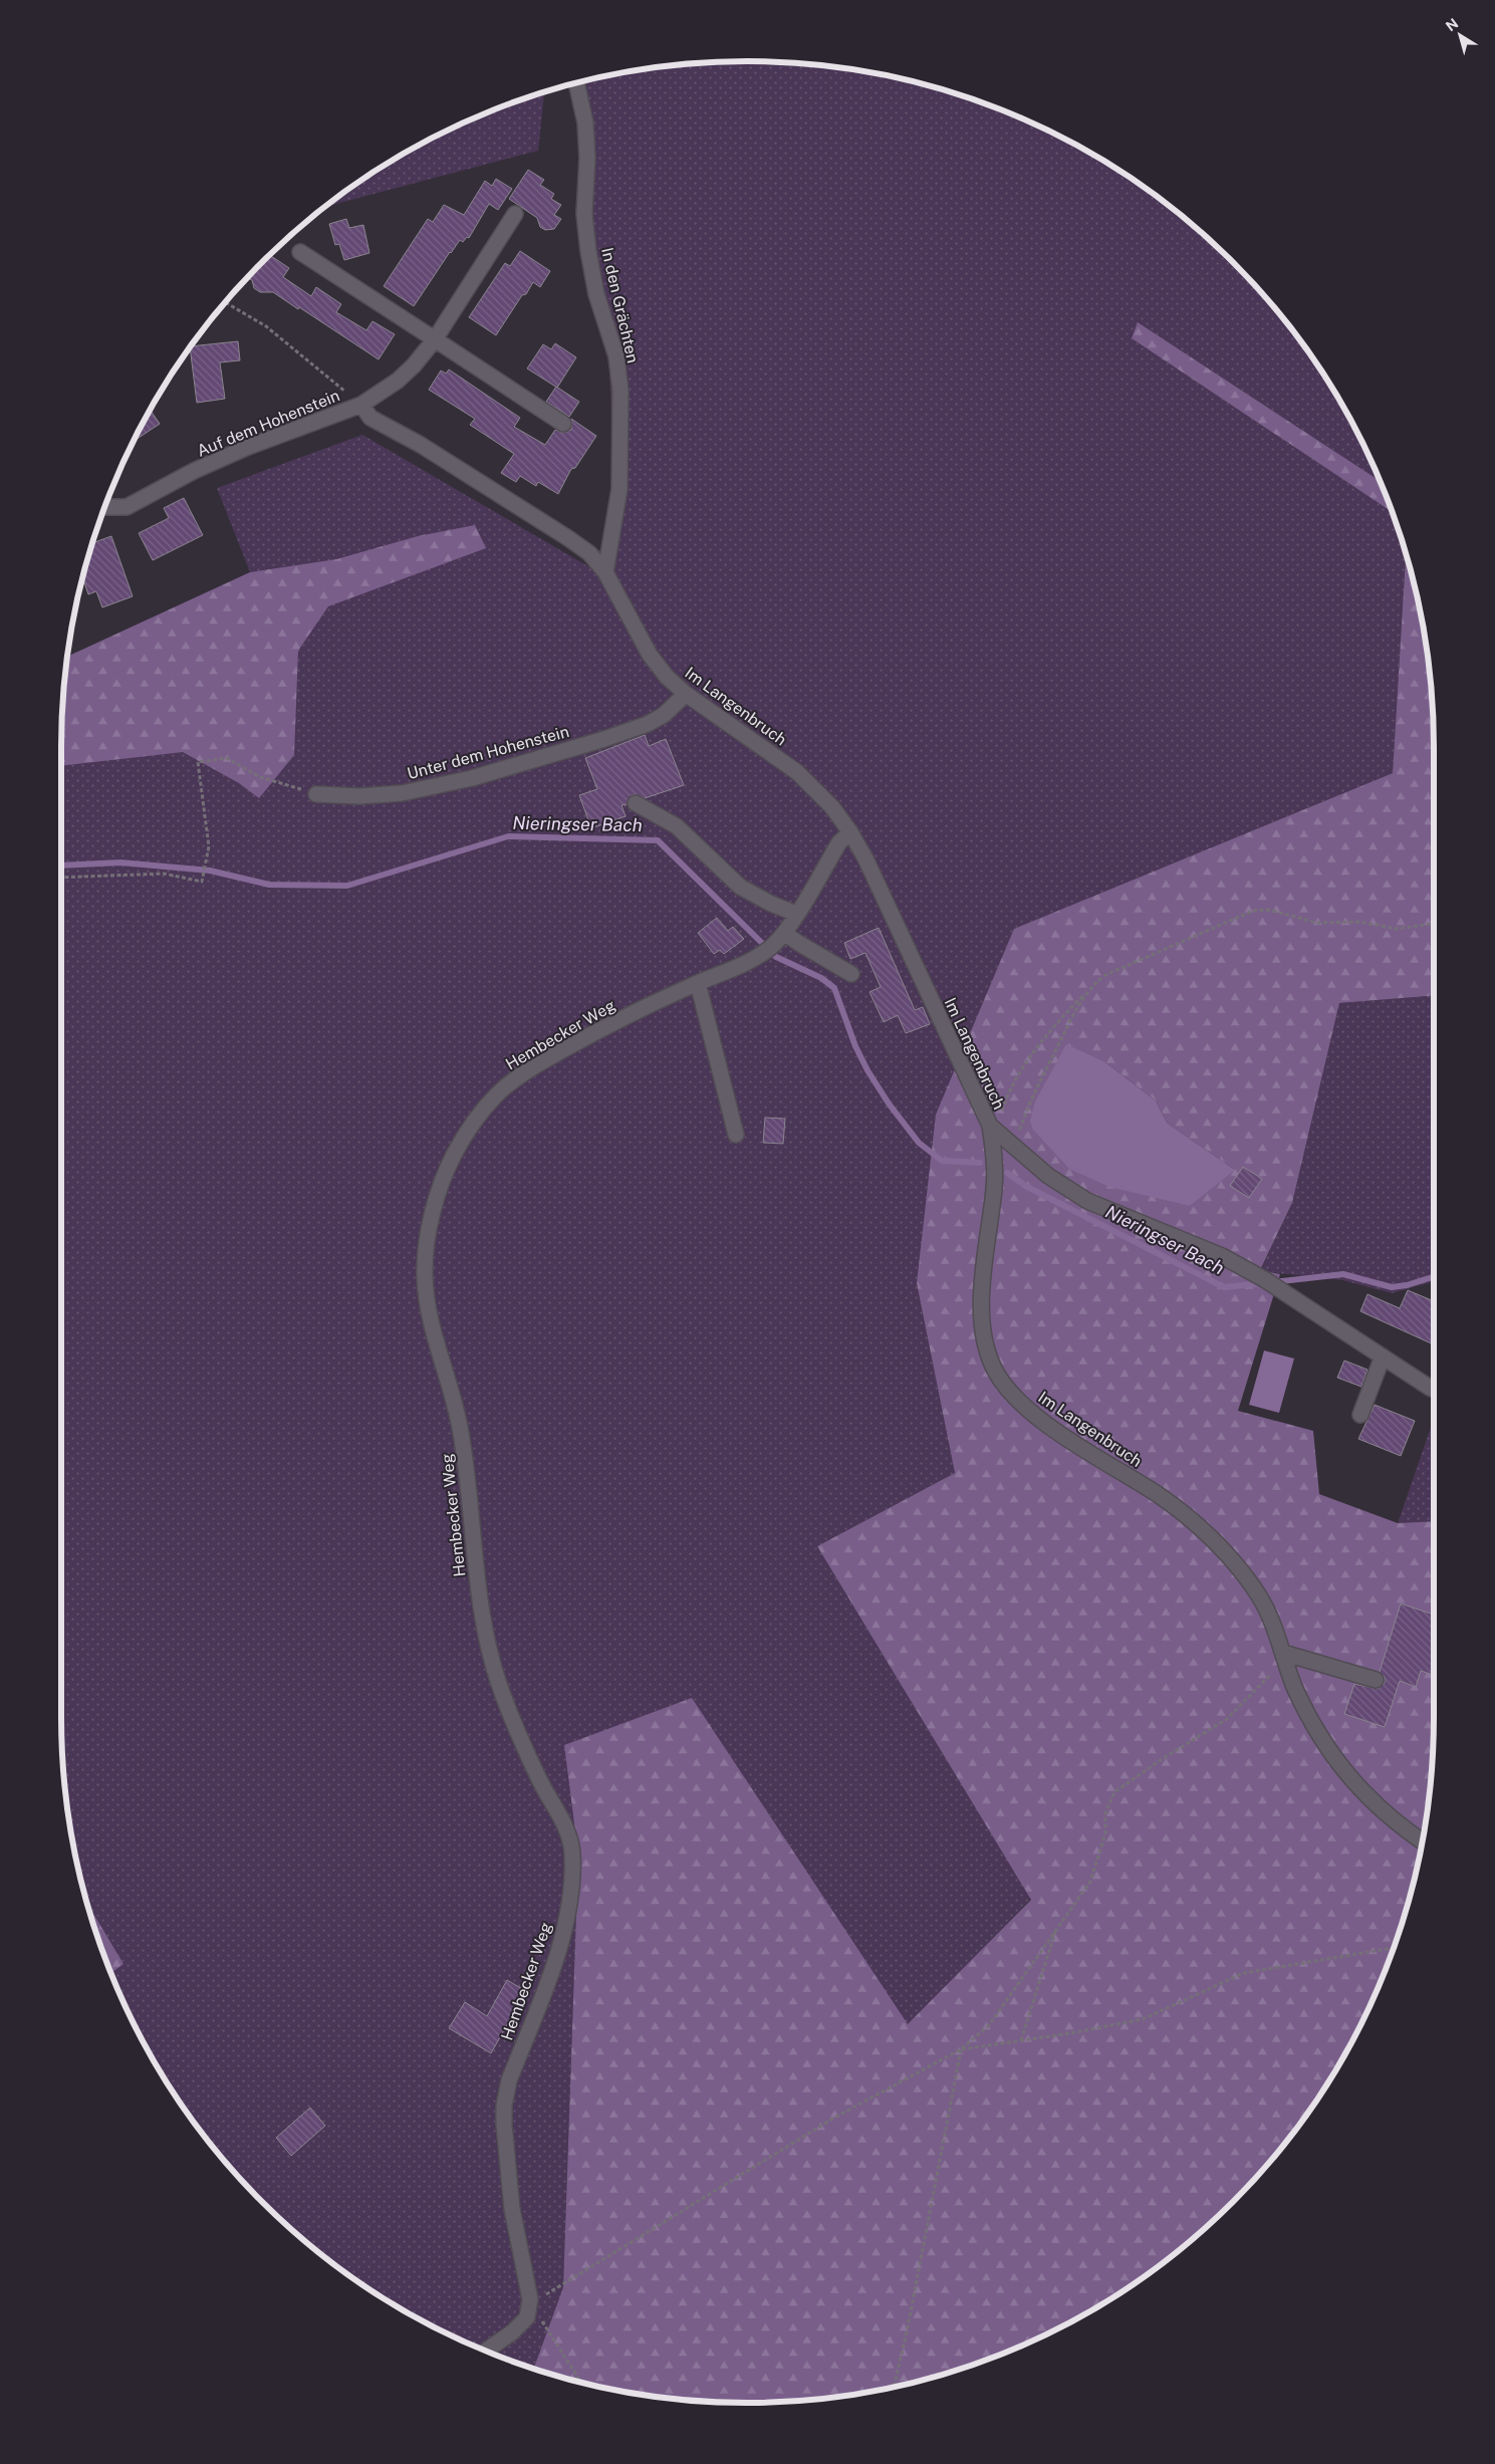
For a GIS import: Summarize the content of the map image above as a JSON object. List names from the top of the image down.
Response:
{
  "streets": {
    "street": [
      "In den Grächten",
      "Auf dem Hohenstein",
      "Im Langenbruch",
      "Unter dem Hohenstein",
      "Hembecker Weg"
    ]
  },
  "crossings": [
    ["In den Grächten", "Im Langenbruch"],
    ["Auf dem Hohenstein", "Im Langenbruch"],
    ["Im Langenbruch", "Unter dem Hohenstein"],
    ["Im Langenbruch", "Hembecker Weg"]
  ],
  "water": ["Nieringser Bach"],
  "north": "top left"
}
